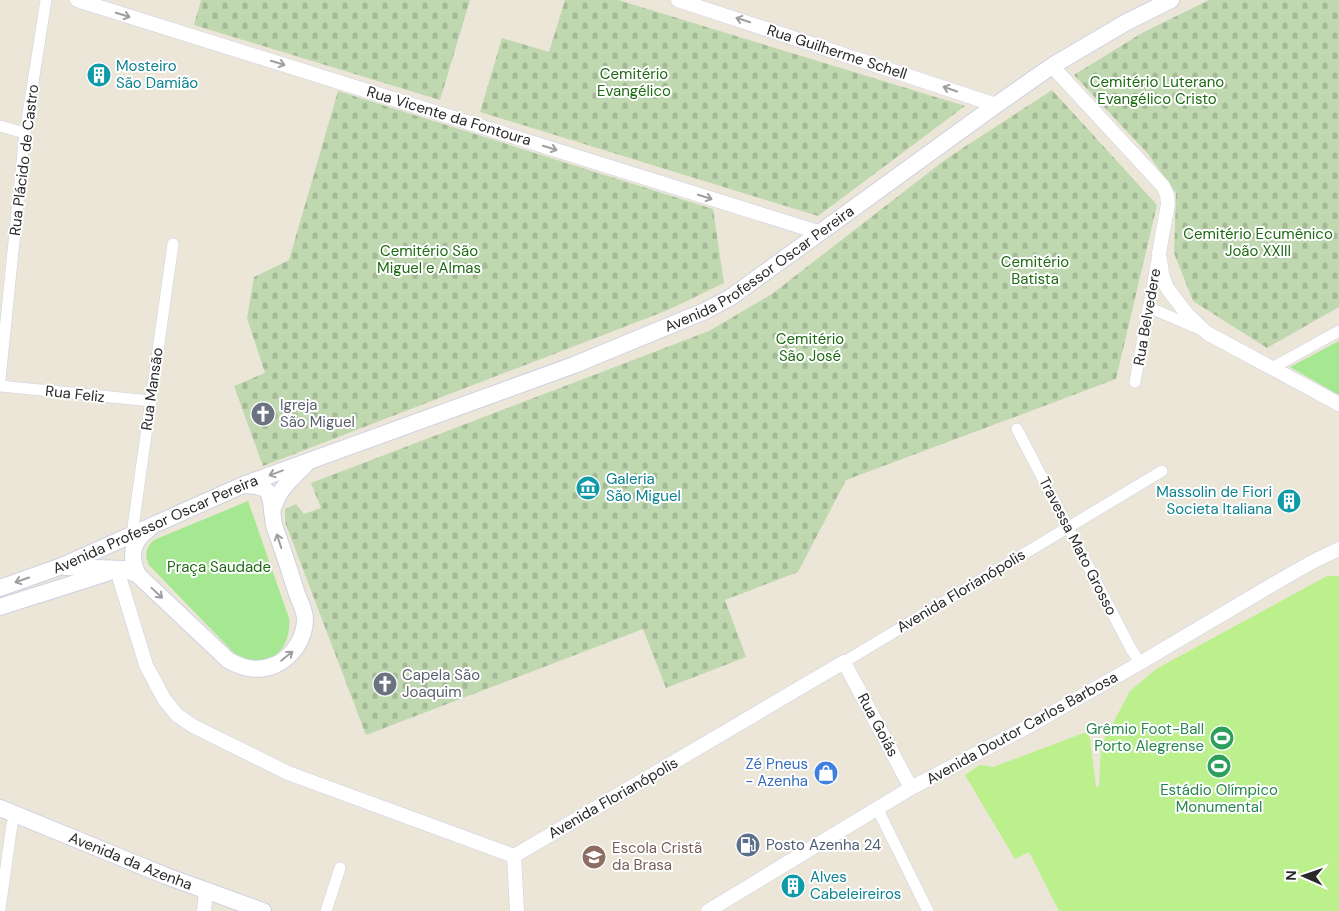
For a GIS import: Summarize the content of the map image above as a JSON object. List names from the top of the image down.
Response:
{
  "streets": {
    "main road": ["Avenida Professor Oscar Pereira", "Avenida da Azenha"],
    "street": [
      "Rua Guilherme Schell",
      "Rua Vicente da Fontoura",
      "Rua Plácido de Castro",
      "Rua Belvedere",
      "Rua Mansão",
      "Rua Feliz",
      "Travessa Mato Grosso",
      "Avenida Florianópolis",
      "Rua Goiás",
      "Avenida Doutor Carlos Barbosa"
    ]
  },
  "crossings": [
    ["Rua Guilherme Schell", "Avenida Professor Oscar Pereira"],
    ["Rua Vicente da Fontoura", "Avenida Professor Oscar Pereira"],
    ["Avenida Professor Oscar Pereira", "Rua Mansão"],
    ["Rua Mansão", "Rua Feliz"],
    ["Travessa Mato Grosso", "Avenida Florianópolis"],
    ["Travessa Mato Grosso", "Avenida Doutor Carlos Barbosa"],
    ["Avenida Florianópolis", "Rua Goiás"],
    ["Rua Goiás", "Avenida Doutor Carlos Barbosa"]
  ],
  "one_way": ["Rua Guilherme Schell", "Rua Vicente da Fontoura"],
  "parks": [
    "Cemitério Evangélico",
    "Cemitério Luterano Evangélico Cristo",
    "Cemitério Ecumênico João XXIII",
    "Cemitério São Miguel e Almas",
    "Cemitério Batista",
    "Cemitério São José",
    "Praça Saudade"
  ],
  "places": {
    "building": ["Mosteiro São Damião", "Massolin de Fiori Societa Italiana", "Alves Cabeleireiros"],
    "church": ["Igreja São Miguel", "Capela São Joaquim"],
    "museum": ["Galeria São Miguel"],
    "sports": ["Grêmio Foot-Ball Porto Alegrense", "Estádio Olímpico Monumental"],
    "shop": ["Zé Pneus - Azenha"],
    "fuel station": ["Posto Azenha 24"],
    "school or university": ["Escola Cristã da Brasa"]
  },
  "north": "left"
}
